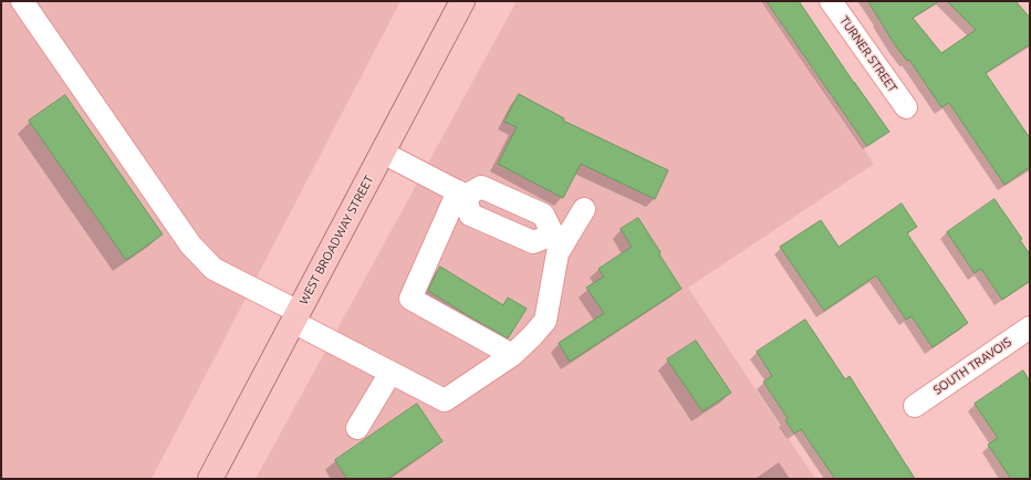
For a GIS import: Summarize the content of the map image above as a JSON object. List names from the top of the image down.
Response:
{
  "streets": {
    "main road": ["WEST BROADWAY STREET"],
    "street": ["TURNER STREET", "SOUTH TRAVOIS"]
  }
}
